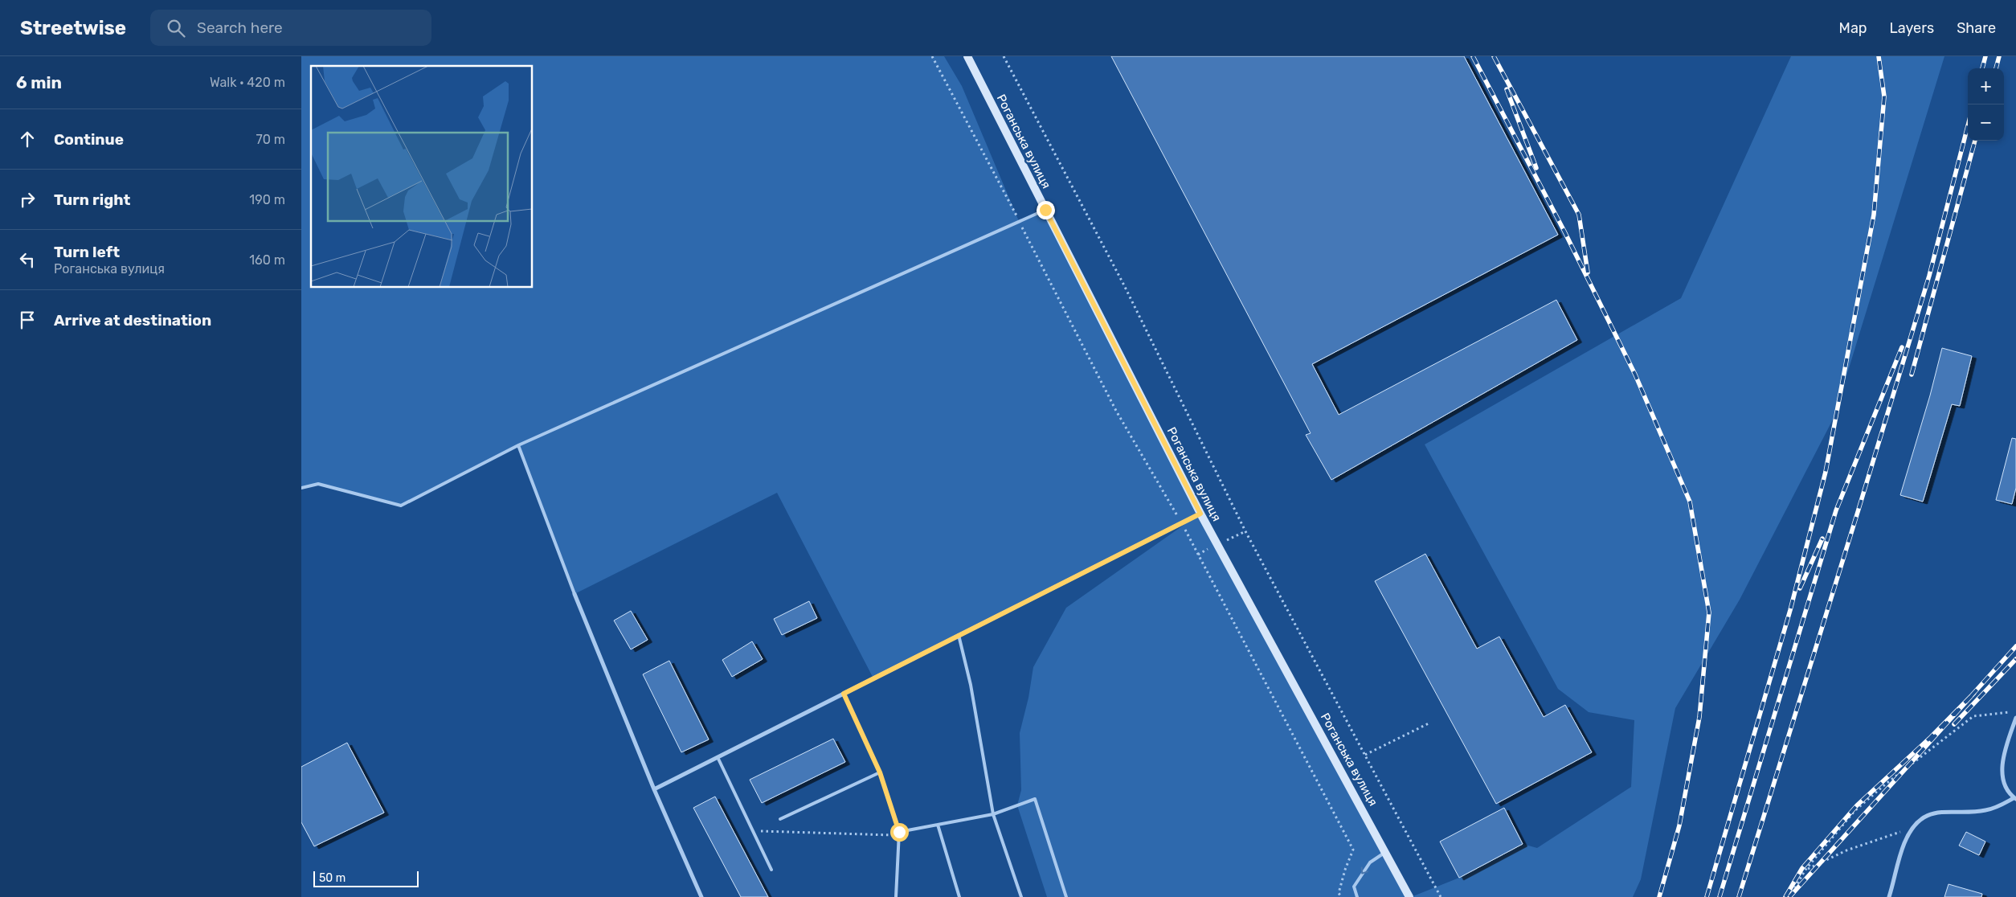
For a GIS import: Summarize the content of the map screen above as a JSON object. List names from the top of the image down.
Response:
{
  "streets": {
    "main road": ["Роганська вулиця"]
  },
  "scale_bar": "50 m",
  "page": {
    "header": "Streetwise",
    "search": "Search here",
    "nav": ["Map", "Layers", "Share"],
    "heading": ["6 min", "Walk · 420 m"],
    "map_buttons": ["+", "−"],
    "list": [
      ["Continue", "70 m"],
      ["Turn right", "190 m"],
      ["Turn left", "Роганська вулиця", "160 m"],
      "Arrive at destination"
    ],
    "scale": "50 m"
  }
}
